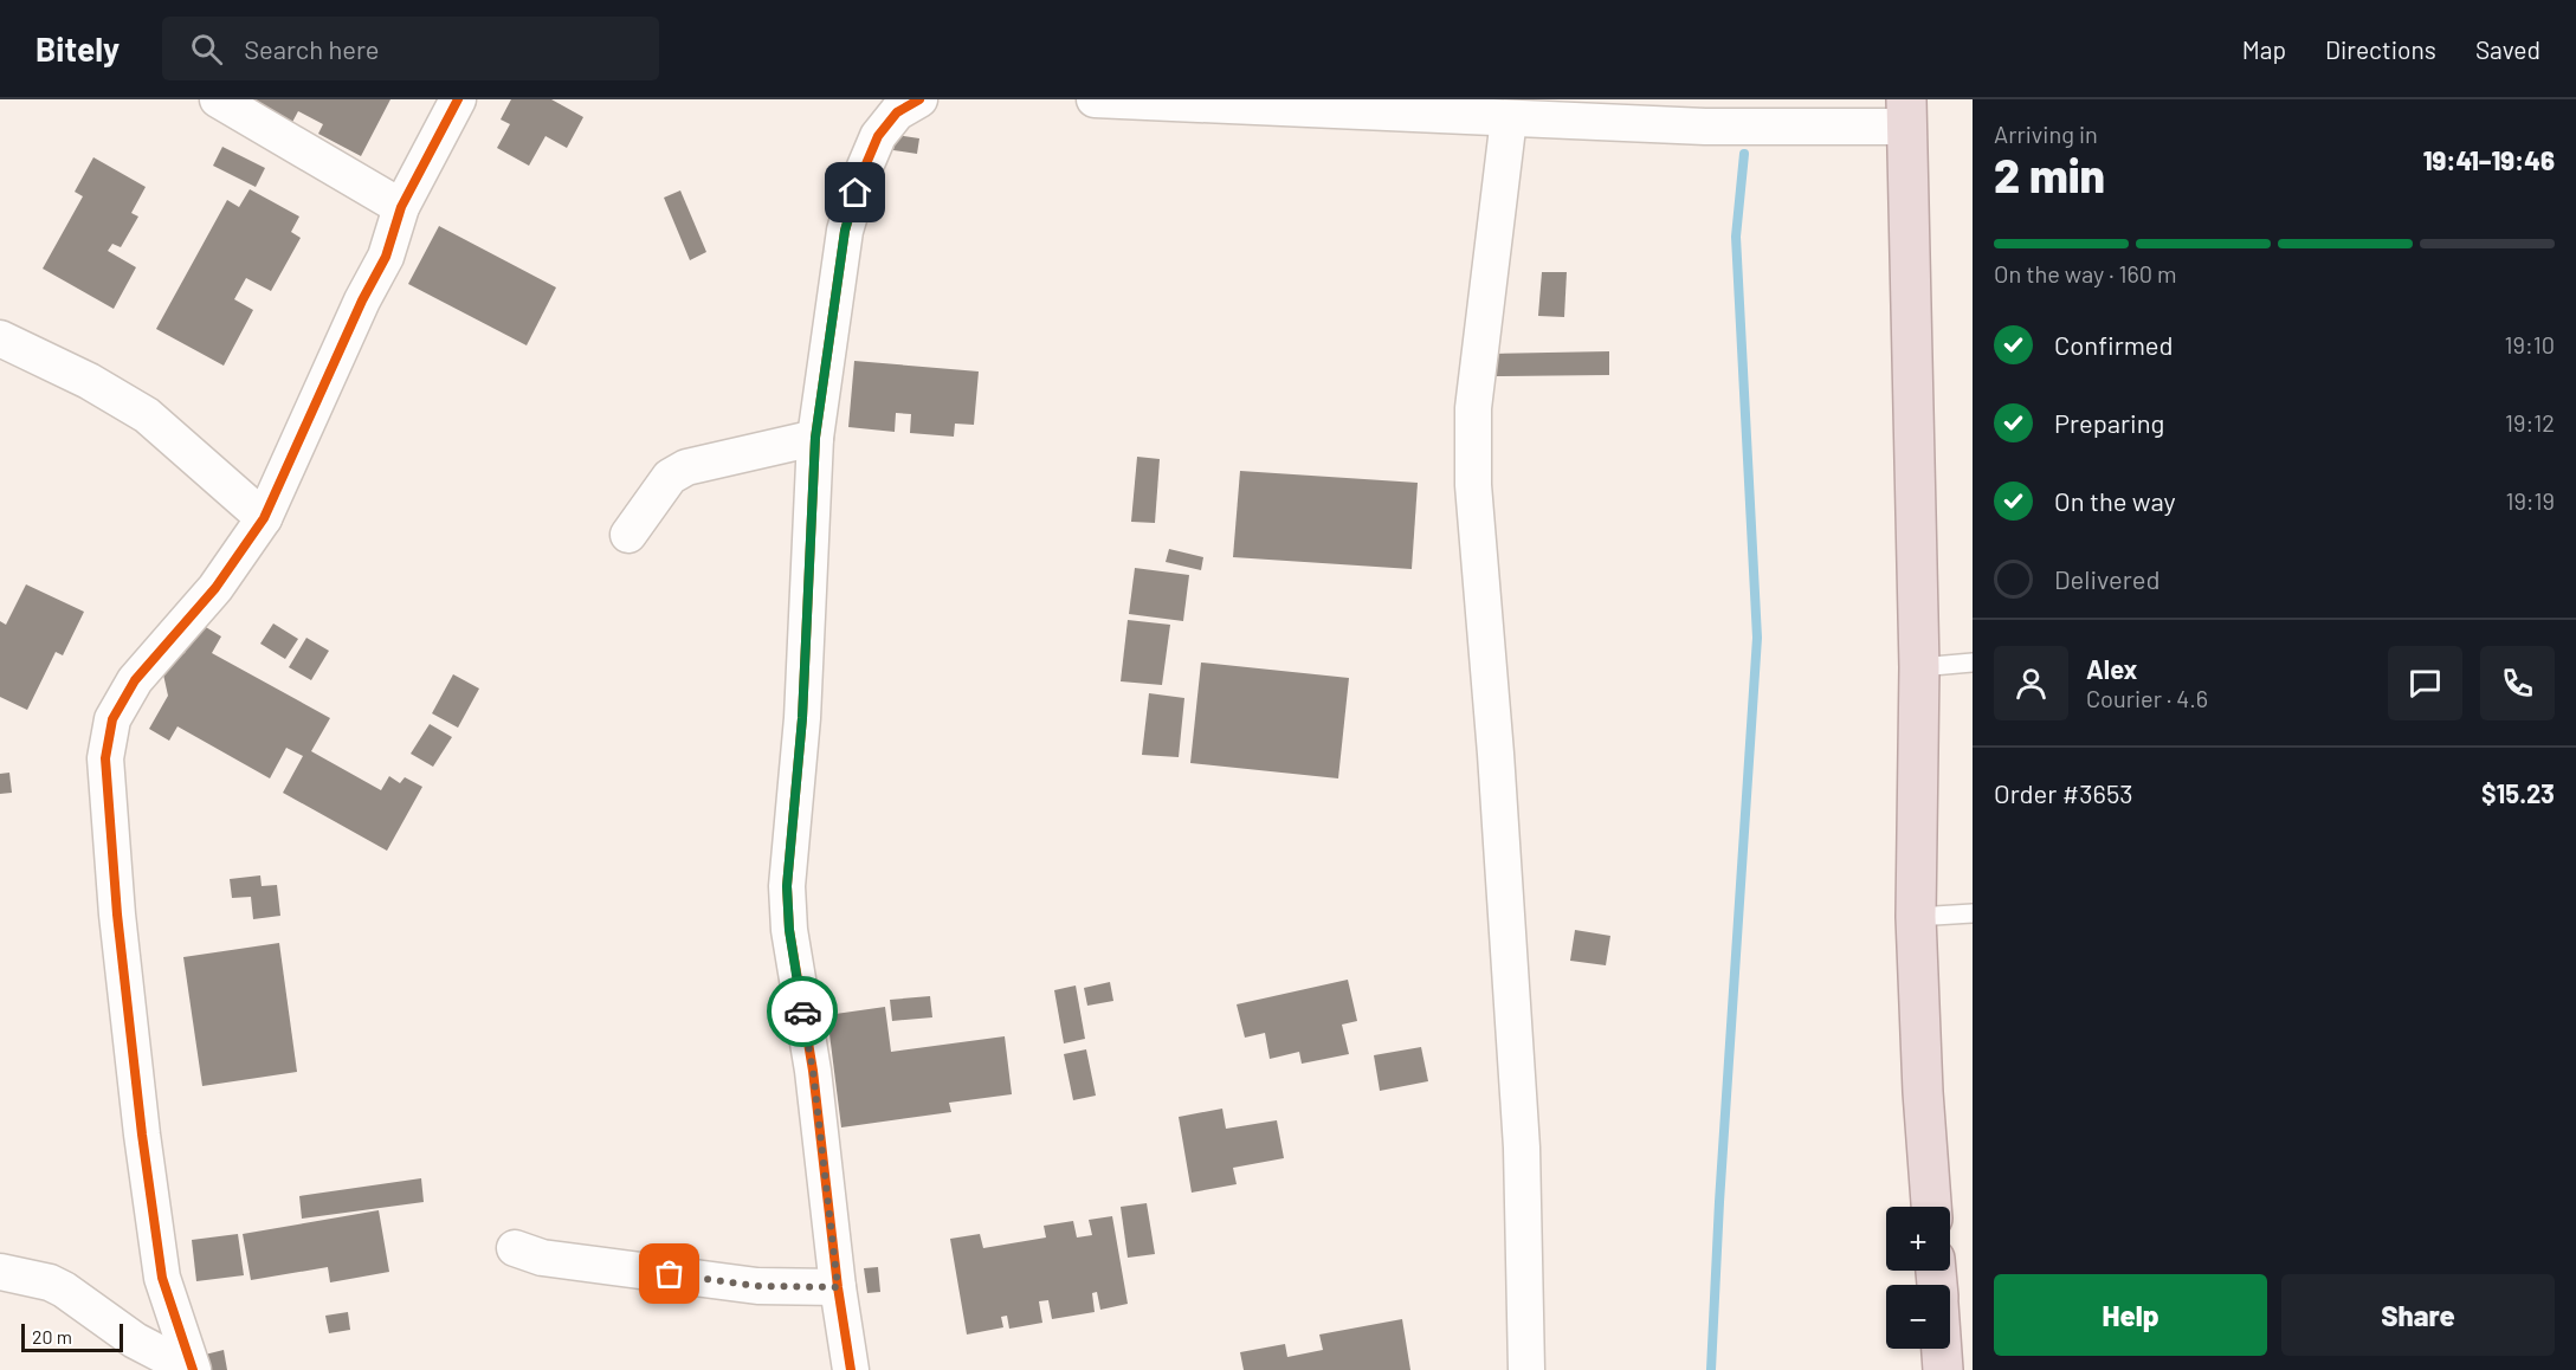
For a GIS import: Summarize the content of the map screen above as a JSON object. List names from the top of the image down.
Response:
{
  "scale_bar": "20 m",
  "page": {
    "header": "Bitely",
    "search": "Search here",
    "nav": ["Map", "Directions", "Saved"],
    "heading": ["2 min", "Arriving in", "19:41–19:46"],
    "panel": [
      "Alex",
      "Courier · 4.6",
      "Order #3653",
      "$15.23"
    ],
    "bar": "On the way · 160 m",
    "list": [
      ["Confirmed", "19:10"],
      ["Preparing", "19:12"],
      ["On the way", "19:19"],
      "Delivered"
    ],
    "map_buttons": ["+", "−"],
    "buttons": ["Help", "Share"],
    "scale": "20 m"
  }
}
